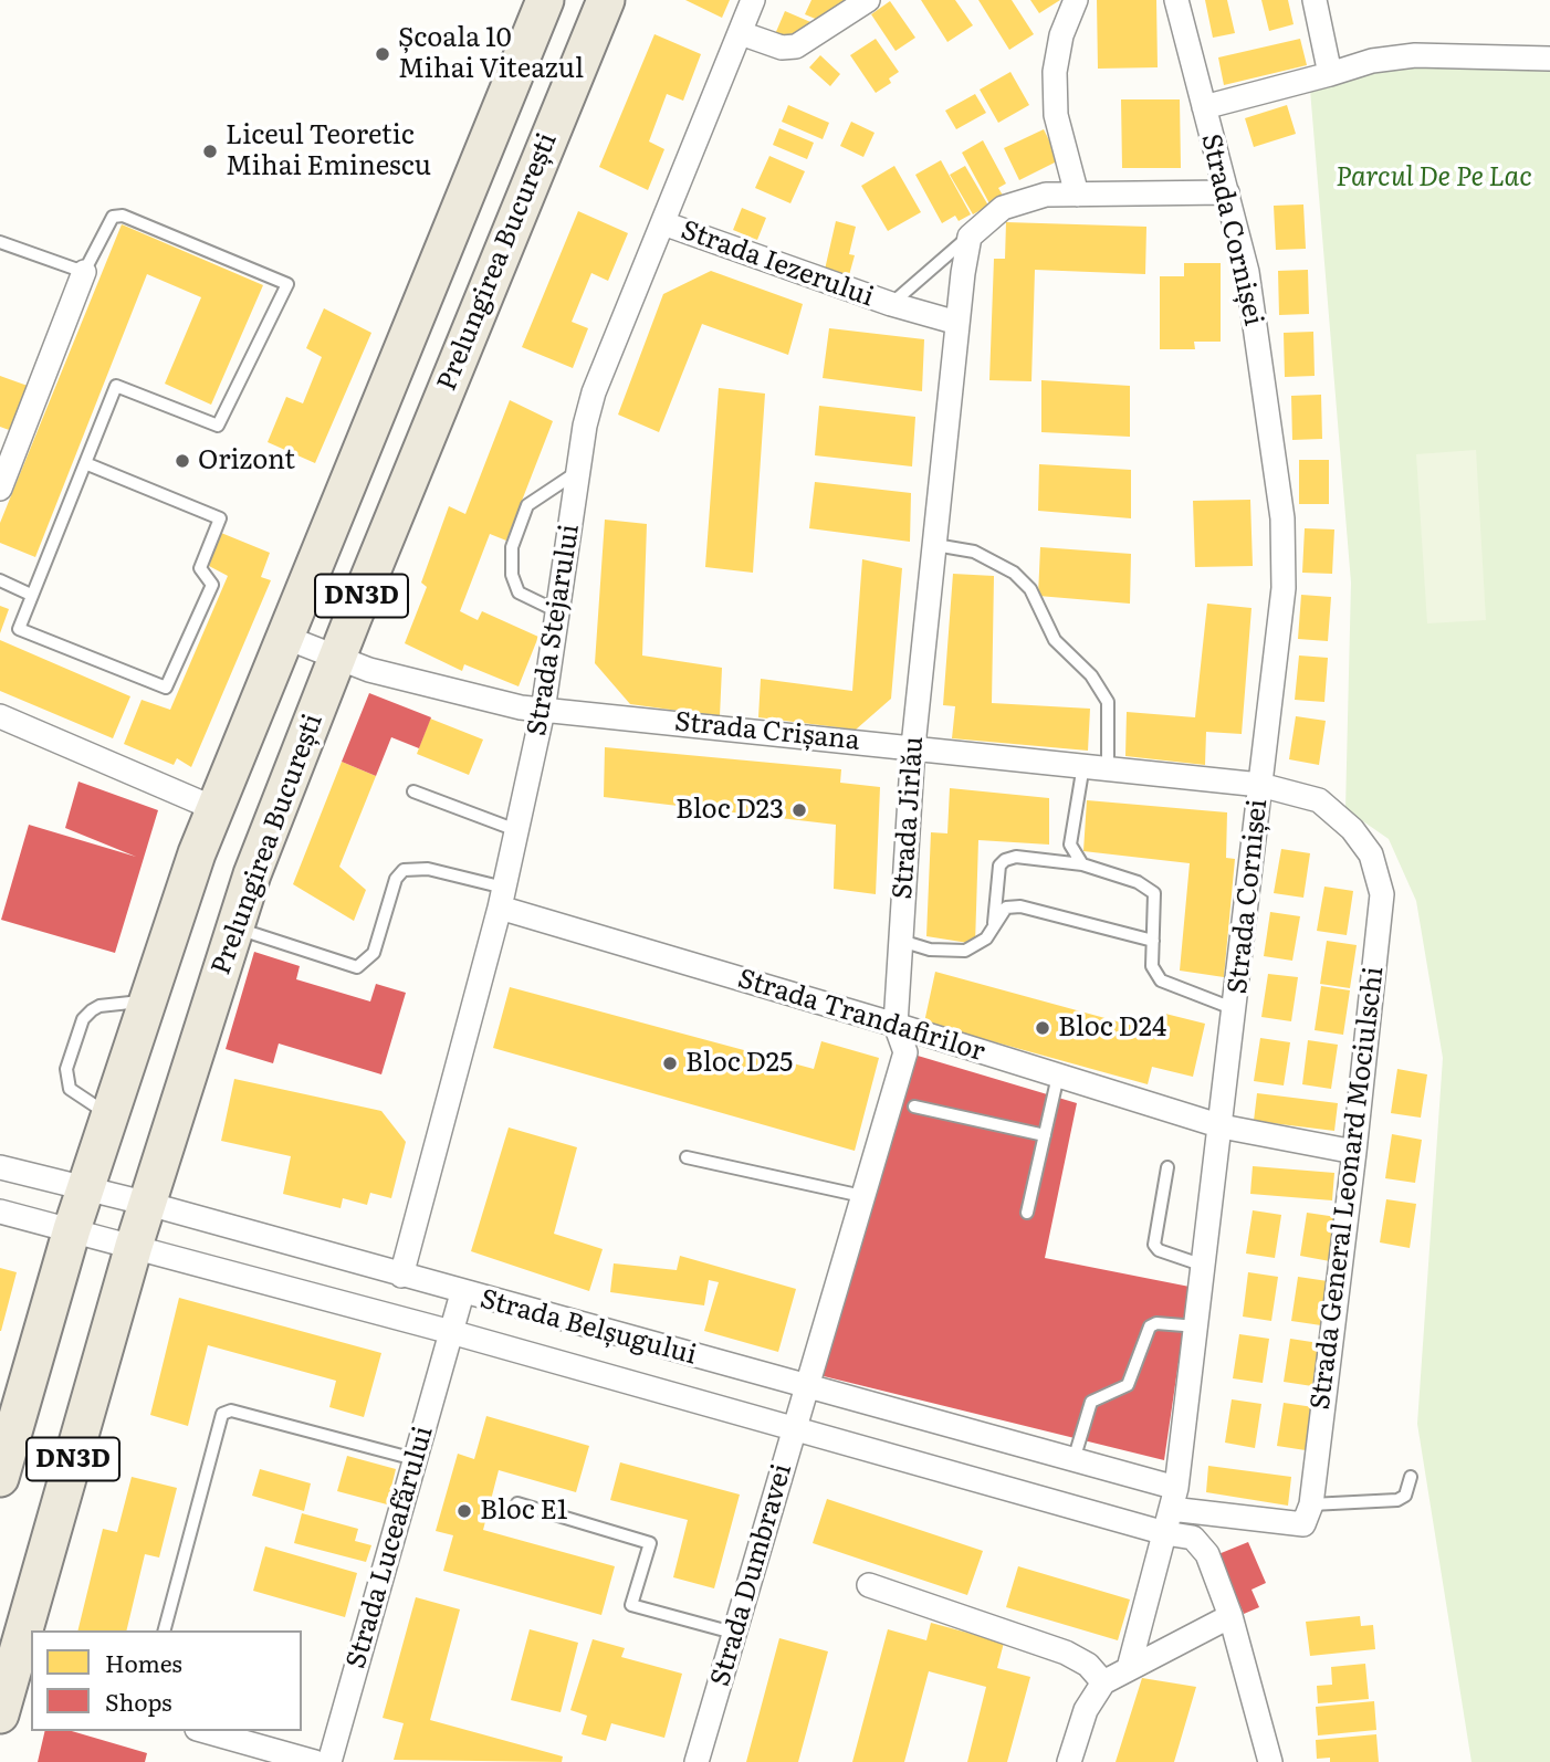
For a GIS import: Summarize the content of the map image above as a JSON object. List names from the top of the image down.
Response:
{
  "streets": {
    "main road": ["Prelungirea București", "DN3D"],
    "street": [
      "Strada Cornișei",
      "Strada Iezerului",
      "Strada Stejarului",
      "Strada Crișana",
      "Strada Jirlău",
      "Strada Trandafirilor",
      "Strada General Leonard Mociulschi",
      "Strada Belșugului",
      "Strada Luceafărului",
      "Strada Dumbravei"
    ]
  },
  "crossings": [
    ["Strada Cornișei", "Strada Iezerului"],
    ["Strada Cornișei", "Strada Crișana"],
    ["Strada Cornișei", "Strada Trandafirilor"],
    ["Strada Cornișei", "Strada General Leonard Mociulschi"],
    ["Strada Cornișei", "Strada Belșugului"],
    ["Prelungirea București", "Strada Crișana"],
    ["Prelungirea București", "Strada Belșugului"],
    ["Strada Iezerului", "Strada Stejarului"],
    ["Strada Iezerului", "Strada Jirlău"],
    ["Strada Stejarului", "Strada Crișana"],
    ["Strada Stejarului", "Strada Trandafirilor"],
    ["Strada Stejarului", "Strada Belșugului"],
    ["Strada Crișana", "Strada Jirlău"],
    ["Strada Crișana", "Strada General Leonard Mociulschi"],
    ["Strada Jirlău", "Strada Trandafirilor"],
    ["Strada Jirlău", "Strada Belșugului"],
    ["Strada Jirlău", "Strada Dumbravei"],
    ["Strada Trandafirilor", "Strada General Leonard Mociulschi"],
    ["Strada Belșugului", "Strada Luceafărului"],
    ["Strada Belșugului", "Strada Dumbravei"]
  ],
  "parks": ["Parcul De Pe Lac"],
  "places": [
    "Școala 10 Mihai Viteazul",
    "Liceul Teoretic Mihai Eminescu",
    "Orizont",
    "Bloc D23",
    "Bloc D24",
    "Bloc D25",
    "Bloc E1"
  ],
  "legend": ["Homes", "Shops"]
}
